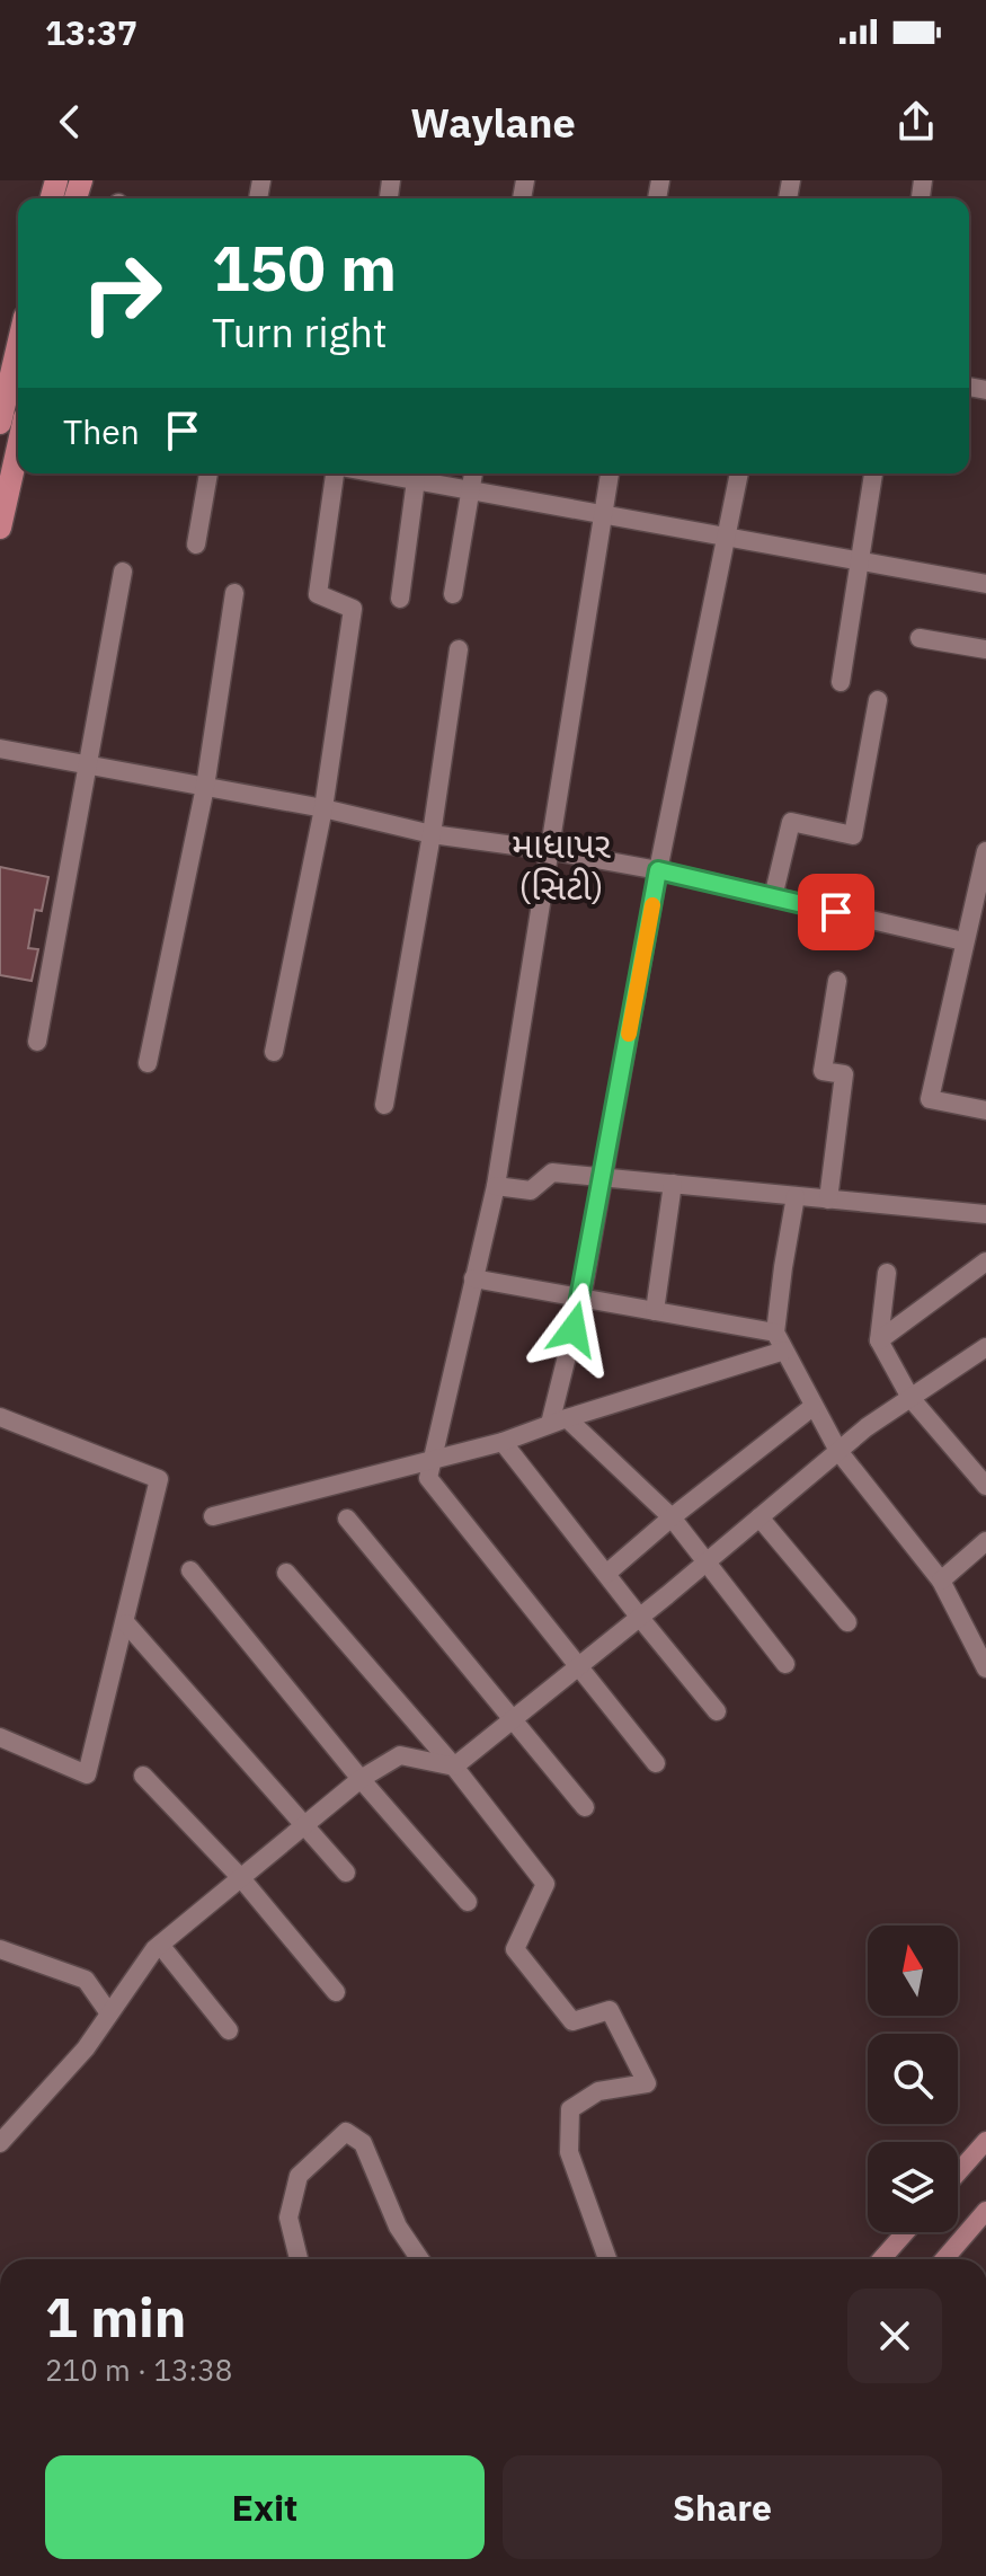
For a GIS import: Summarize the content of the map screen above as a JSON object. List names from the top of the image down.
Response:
{
  "districts": ["માધાપર (સિટી)"],
  "north": "top",
  "page": {
    "status": "13:37",
    "header": "Waylane",
    "turn": ["150 m", "Turn right"],
    "then": "Then",
    "heading": ["1 min", "210 m · 13:38"],
    "buttons": ["Exit", "Share"]
  }
}
